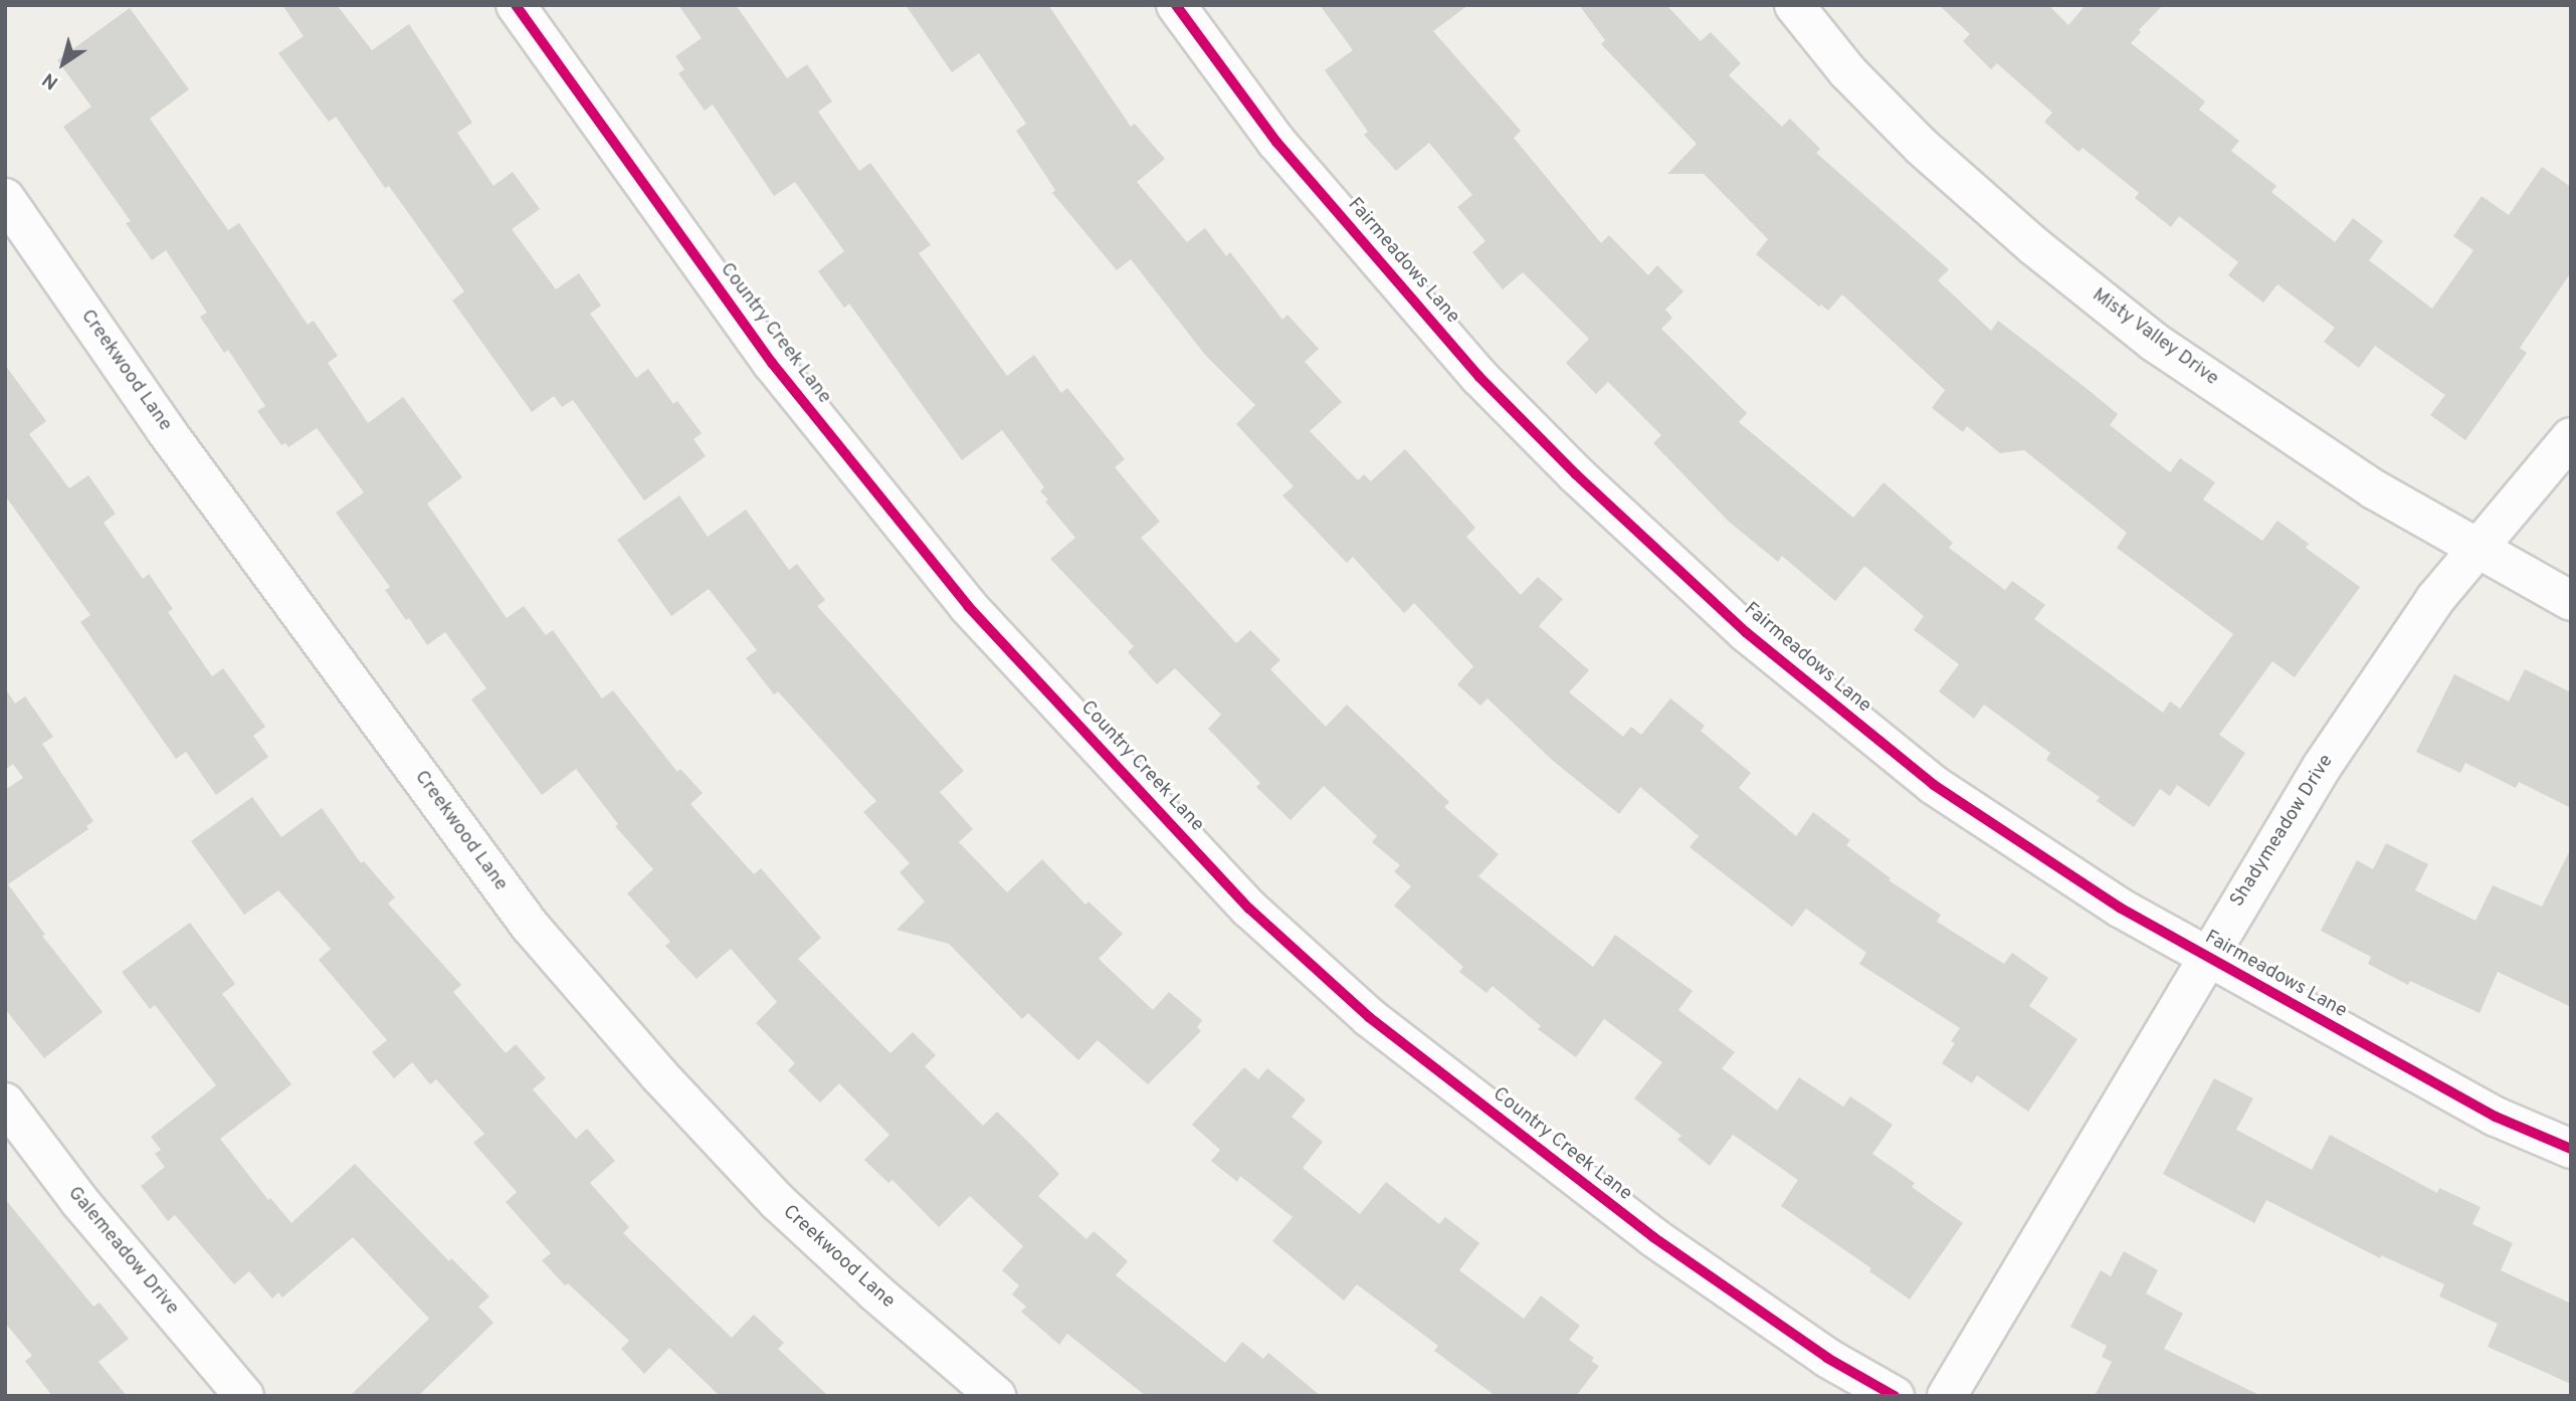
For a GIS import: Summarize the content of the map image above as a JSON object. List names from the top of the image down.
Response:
{
  "streets": {
    "street": [
      "Fairmeadows Lane",
      "Country Creek Lane",
      "Misty Valley Drive",
      "Creekwood Lane",
      "Shadymeadow Drive",
      "Galemeadow Drive"
    ]
  },
  "crossings": [
    ["Fairmeadows Lane", "Shadymeadow Drive"],
    ["Misty Valley Drive", "Shadymeadow Drive"]
  ],
  "north": "bottom left"
}
